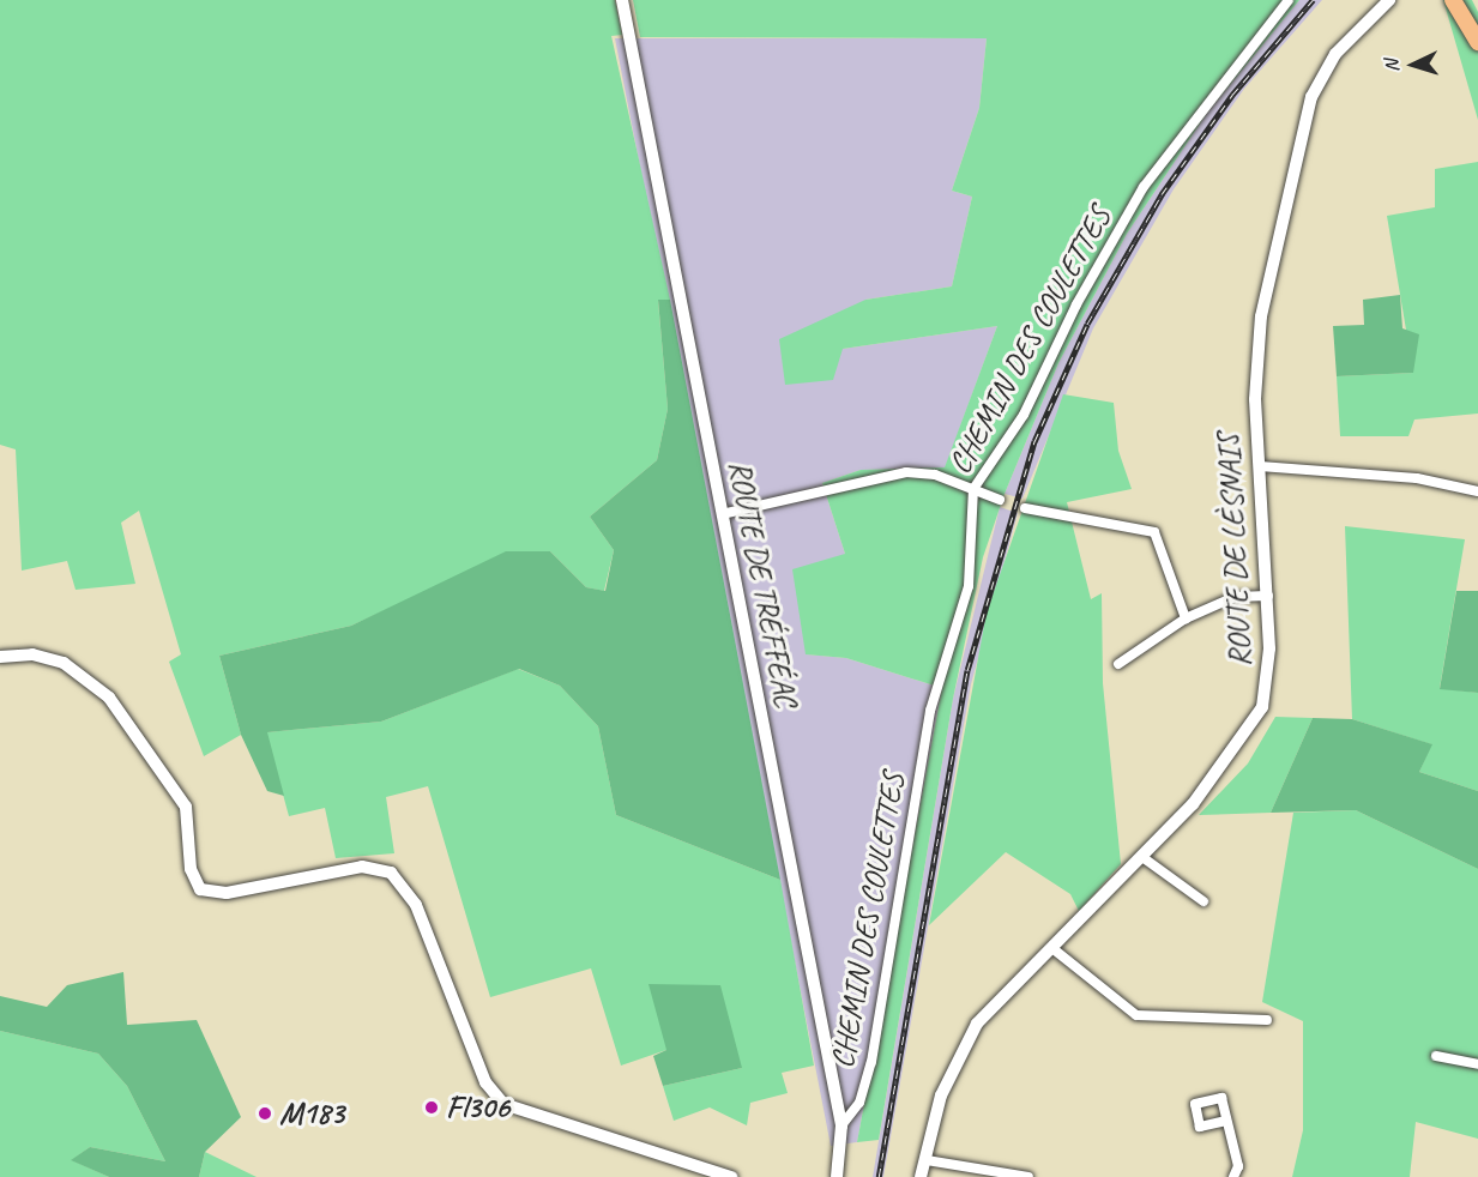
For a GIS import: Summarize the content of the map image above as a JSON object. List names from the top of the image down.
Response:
{
  "streets": {
    "street": ["CHEMIN DES COULETTES", "ROUTE DE LÈSNAIS", "ROUTE DE TRÉFFÉAC"]
  },
  "crossings": [
    ["CHEMIN DES COULETTES", "ROUTE DE TRÉFFÉAC"]
  ],
  "places": ["Fl306", "M183"],
  "north": "left"
}
